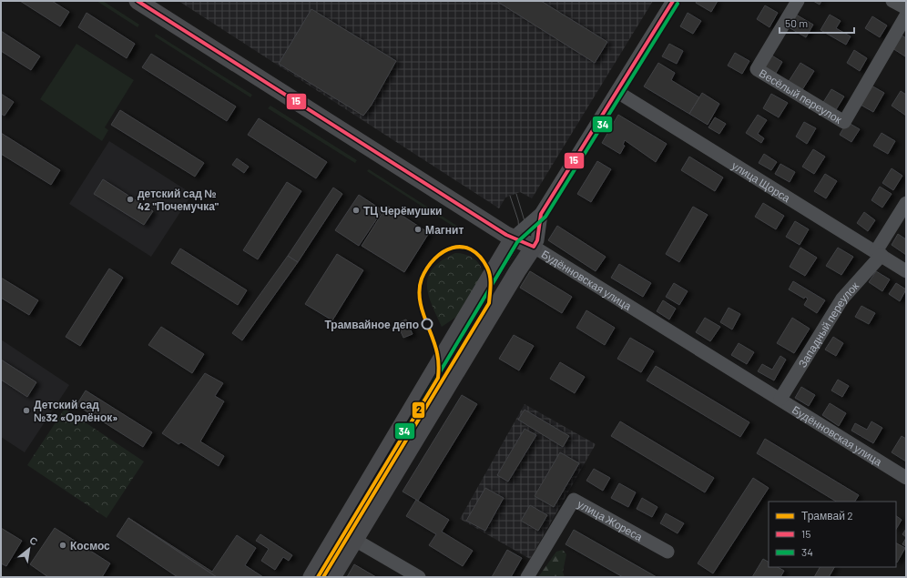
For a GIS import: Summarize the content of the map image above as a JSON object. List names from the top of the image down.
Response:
{
  "streets": {
    "main road": ["Будённовская улица"],
    "street": [
      "Весёлый переулок",
      "улица Щорса",
      "Западный переулок",
      "улица Жореса"
    ]
  },
  "crossings": [
    ["улица Щорса", "Западный переулок"],
    ["Будённовская улица", "Западный переулок"]
  ],
  "places": [
    "детский сад № 42 \"Почемучка\"",
    "ТЦ Черёмушки",
    "Магнит",
    "Трамвайное депо",
    "Детский сад №32 «Орлёнок»",
    "Космос"
  ],
  "lines": ["transit line 15", "transit line 34", "tram line 2"],
  "legend": ["Трамвай 2", "15", "34"],
  "scale_bar": "50 m",
  "north": "top right"
}
